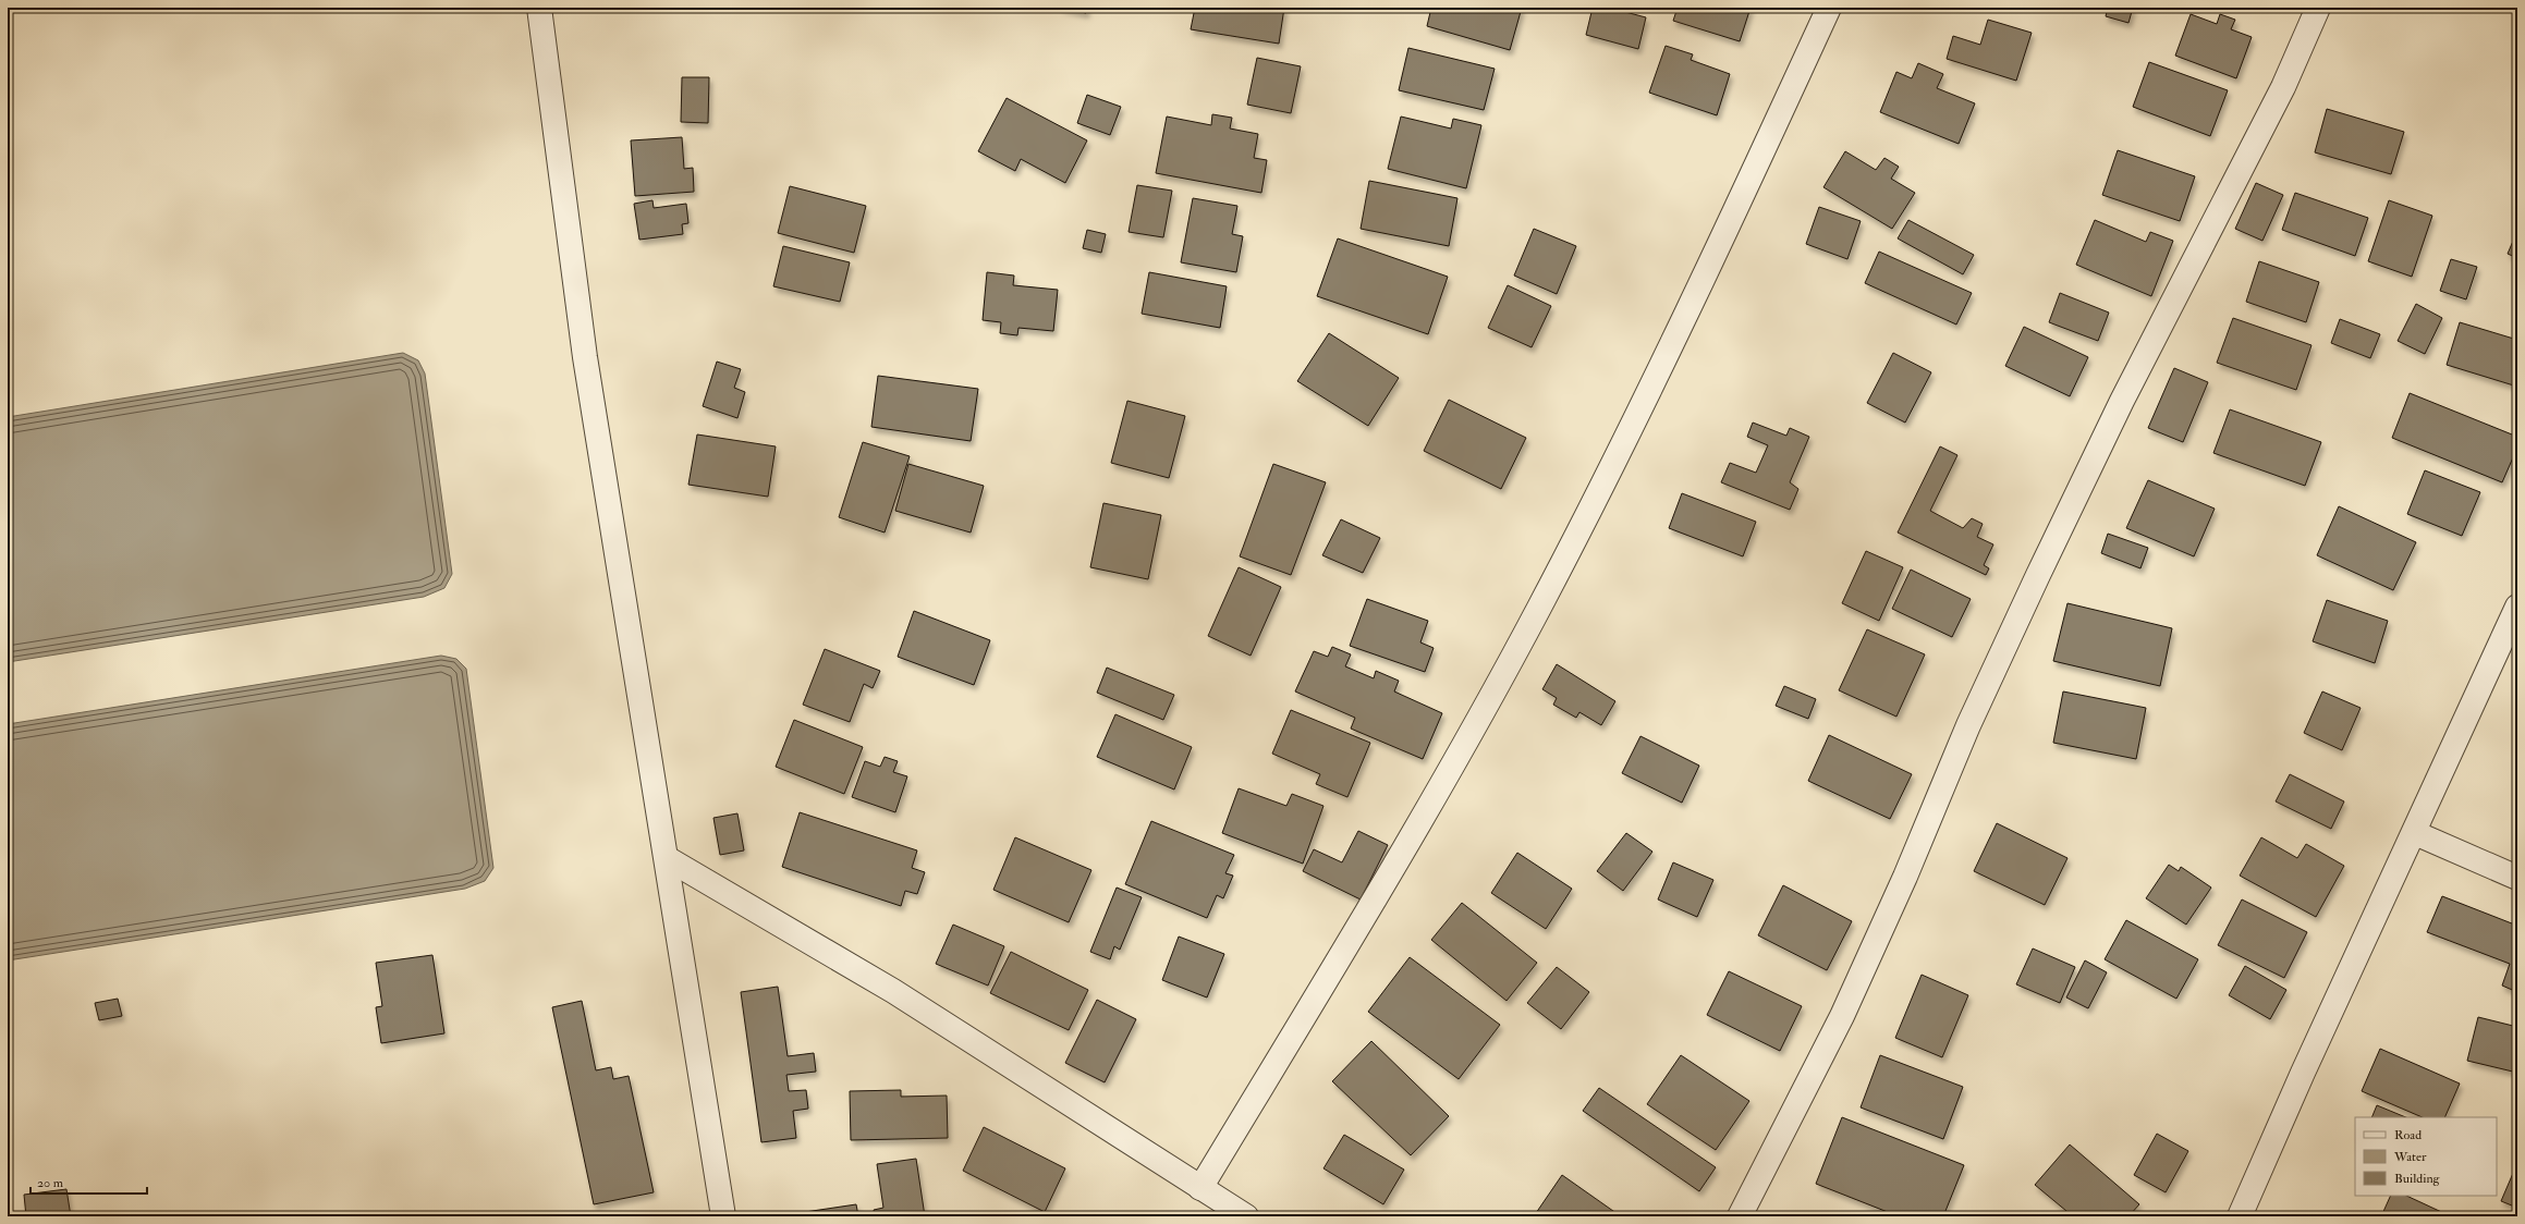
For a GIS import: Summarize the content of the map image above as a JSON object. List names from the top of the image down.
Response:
{
  "legend": ["Road", "Water", "Building"],
  "scale_bar": "20 m"
}
